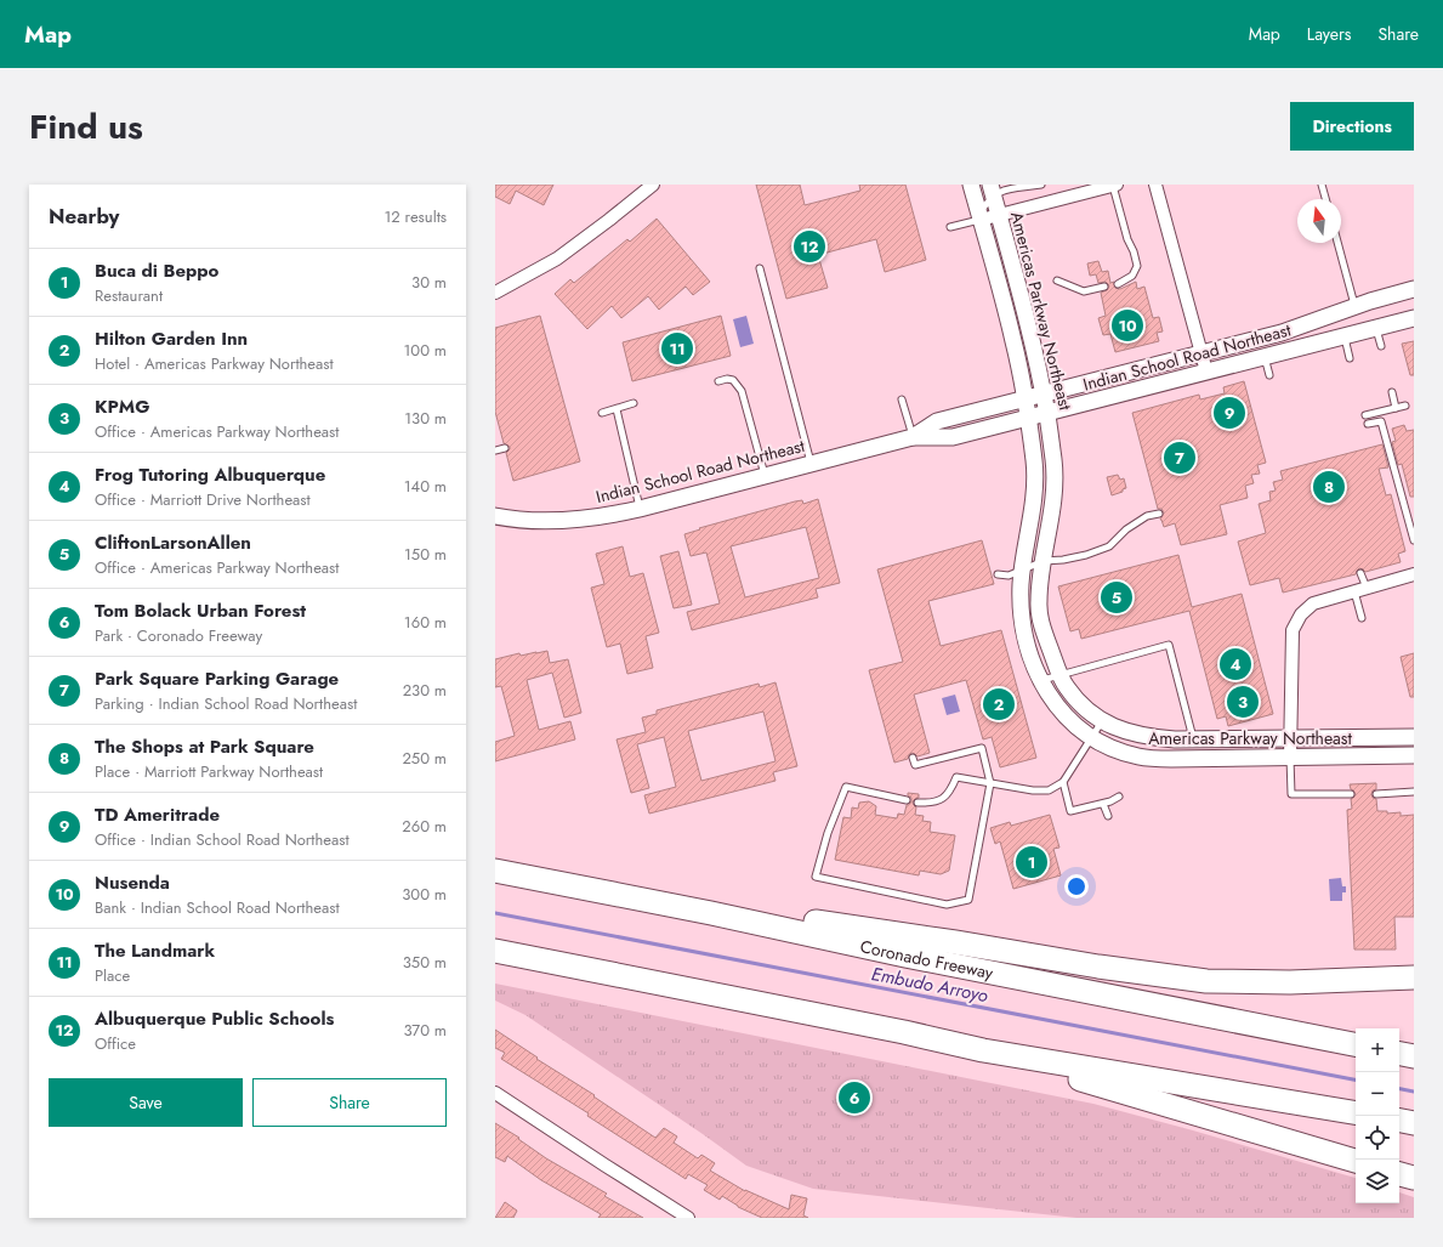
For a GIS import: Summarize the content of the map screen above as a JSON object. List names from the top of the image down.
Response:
{
  "streets": {
    "highway": ["Coronado Freeway"],
    "street": ["Americas Parkway Northeast", "Indian School Road Northeast"]
  },
  "crossings": [
    ["Americas Parkway Northeast", "Indian School Road Northeast"]
  ],
  "water": ["Embudo Arroyo"],
  "north": "top",
  "page": {
    "header": "Map",
    "nav": ["Map", "Layers", "Share"],
    "title": "Find us",
    "buttons": [
      "Directions",
      ["Save", "Share"]
    ],
    "heading": ["Nearby", "12 results"],
    "pins": [
      "12",
      "10",
      "11",
      "9",
      "7",
      "8",
      "5",
      "4",
      "3",
      "2",
      "1",
      "6"
    ],
    "list": [
      {
        "mark": "1",
        "name": "Buca di Beppo",
        "note": "Restaurant",
        "value": "30 m"
      },
      {
        "mark": "2",
        "name": "Hilton Garden Inn",
        "note": "Hotel · Americas Parkway Northeast",
        "value": "100 m"
      },
      {
        "mark": "3",
        "name": "KPMG",
        "note": "Office · Americas Parkway Northeast",
        "value": "130 m"
      },
      {
        "mark": "4",
        "name": "Frog Tutoring Albuquerque",
        "note": "Office · Marriott Drive Northeast",
        "value": "140 m"
      },
      {
        "mark": "5",
        "name": "CliftonLarsonAllen",
        "note": "Office · Americas Parkway Northeast",
        "value": "150 m"
      },
      {
        "mark": "6",
        "name": "Tom Bolack Urban Forest",
        "note": "Park · Coronado Freeway",
        "value": "160 m"
      },
      {
        "mark": "7",
        "name": "Park Square Parking Garage",
        "note": "Parking · Indian School Road Northeast",
        "value": "230 m"
      },
      {
        "mark": "8",
        "name": "The Shops at Park Square",
        "note": "Place · Marriott Parkway Northeast",
        "value": "250 m"
      },
      {
        "mark": "9",
        "name": "TD Ameritrade",
        "note": "Office · Indian School Road Northeast",
        "value": "260 m"
      },
      {
        "mark": "10",
        "name": "Nusenda",
        "note": "Bank · Indian School Road Northeast",
        "value": "300 m"
      },
      {
        "mark": "11",
        "name": "The Landmark",
        "note": "Place",
        "value": "350 m"
      },
      {
        "mark": "12",
        "name": "Albuquerque Public Schools",
        "note": "Office",
        "value": "370 m"
      }
    ],
    "map_buttons": ["+", "−"]
  }
}
